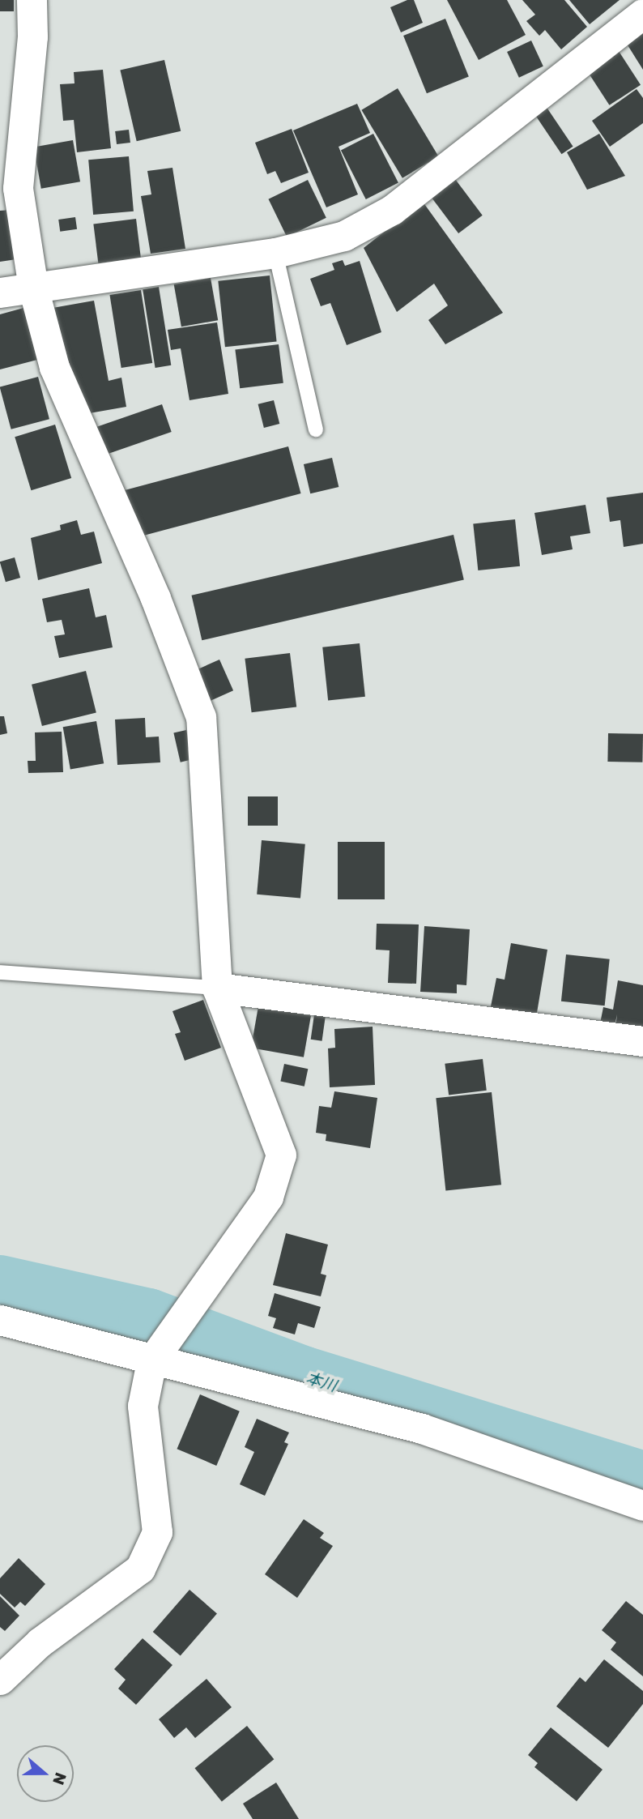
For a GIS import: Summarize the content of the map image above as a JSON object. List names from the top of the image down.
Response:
{
  "water": ["本川"],
  "north": "right"
}
